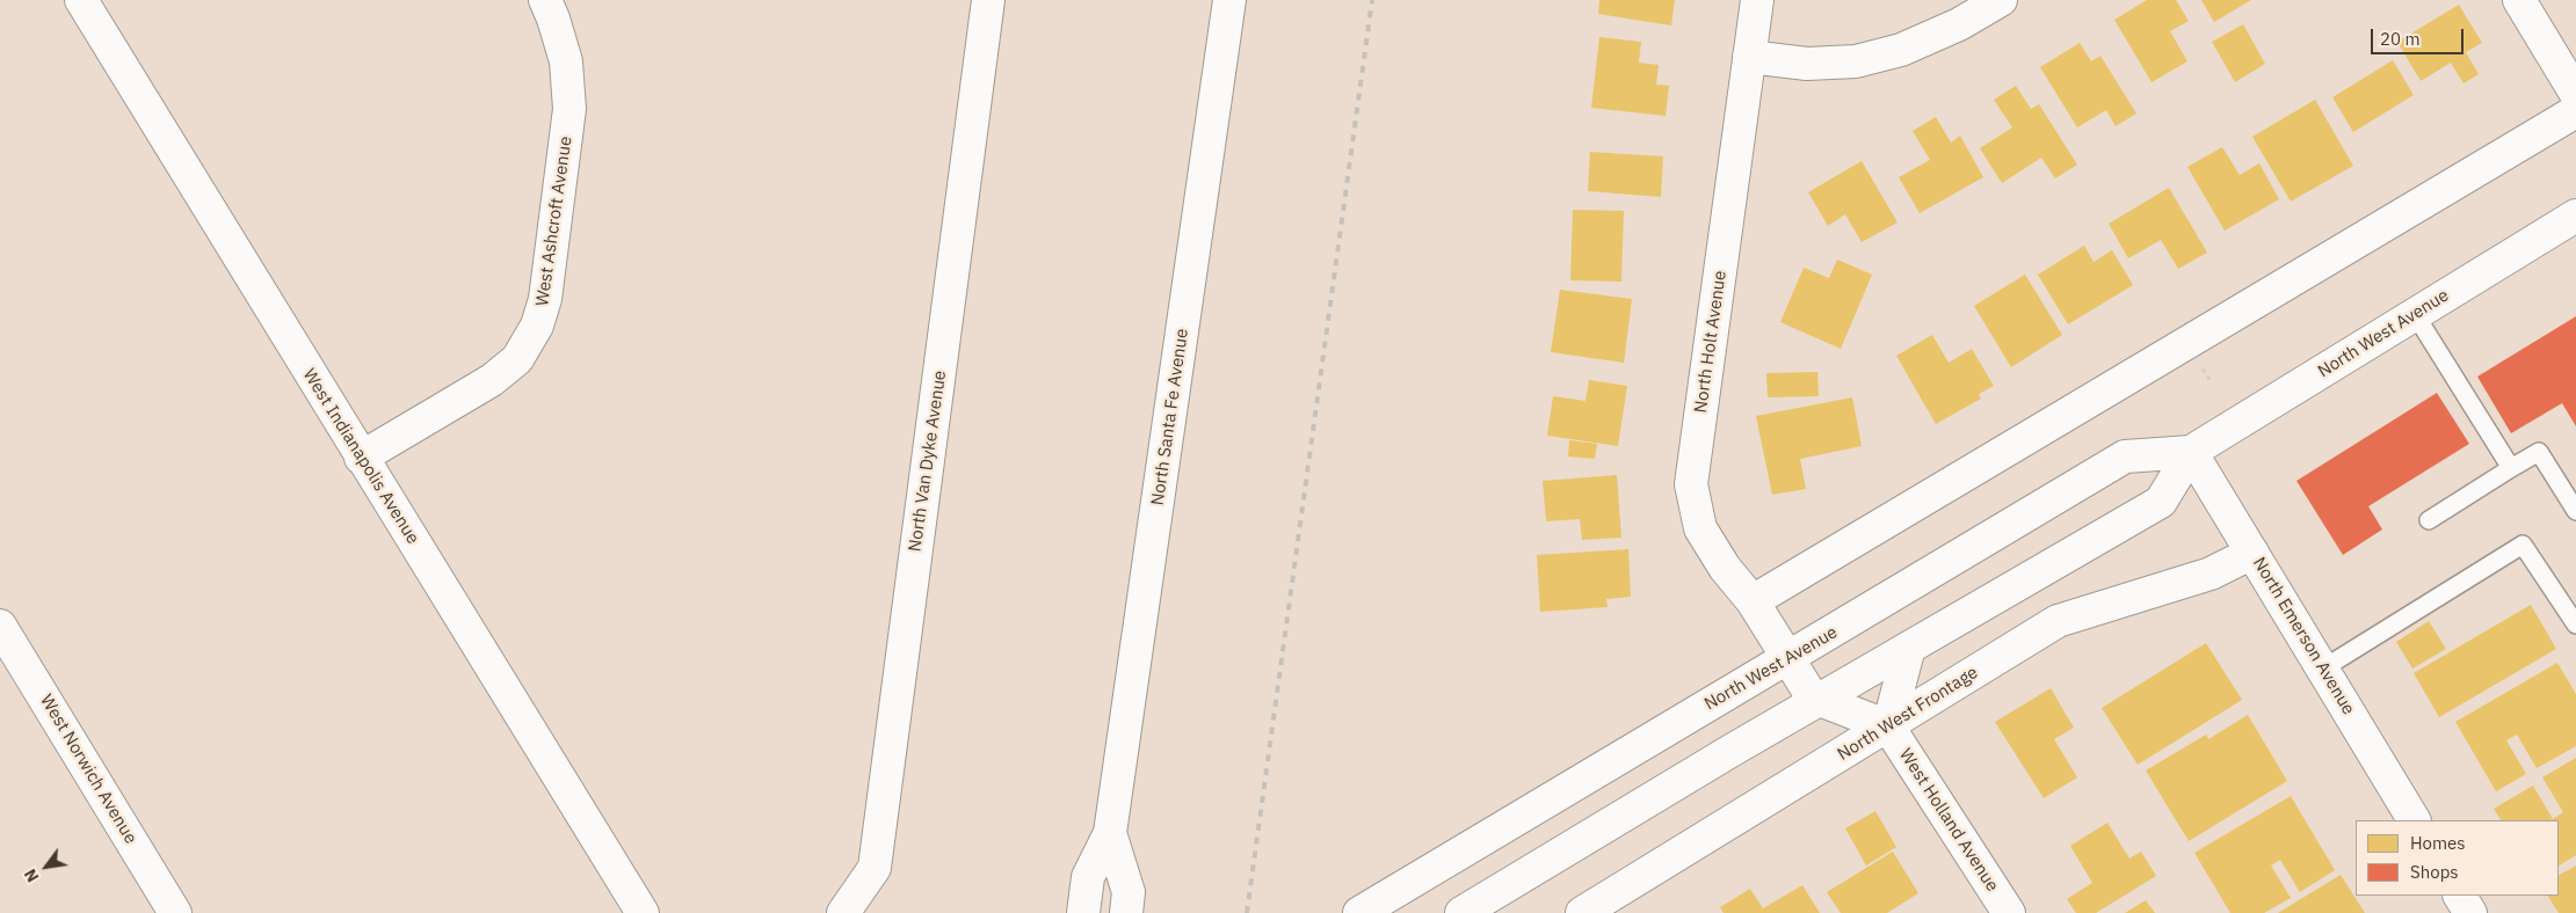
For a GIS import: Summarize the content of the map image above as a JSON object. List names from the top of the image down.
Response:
{
  "streets": {
    "street": [
      "West Ashcroft Avenue",
      "North West Avenue",
      "North Holt Avenue",
      "North Santa Fe Avenue",
      "West Indianapolis Avenue",
      "North Van Dyke Avenue",
      "North Emerson Avenue",
      "North West Frontage",
      "West Norwich Avenue",
      "West Holland Avenue"
    ]
  },
  "crossings": [
    ["West Ashcroft Avenue", "West Indianapolis Avenue"],
    ["North West Avenue", "North Holt Avenue"],
    ["North West Avenue", "North Emerson Avenue"],
    ["North Emerson Avenue", "North West Frontage"],
    ["North West Frontage", "West Holland Avenue"]
  ],
  "legend": ["Homes", "Shops"],
  "scale_bar": "20 m",
  "north": "bottom left"
}
